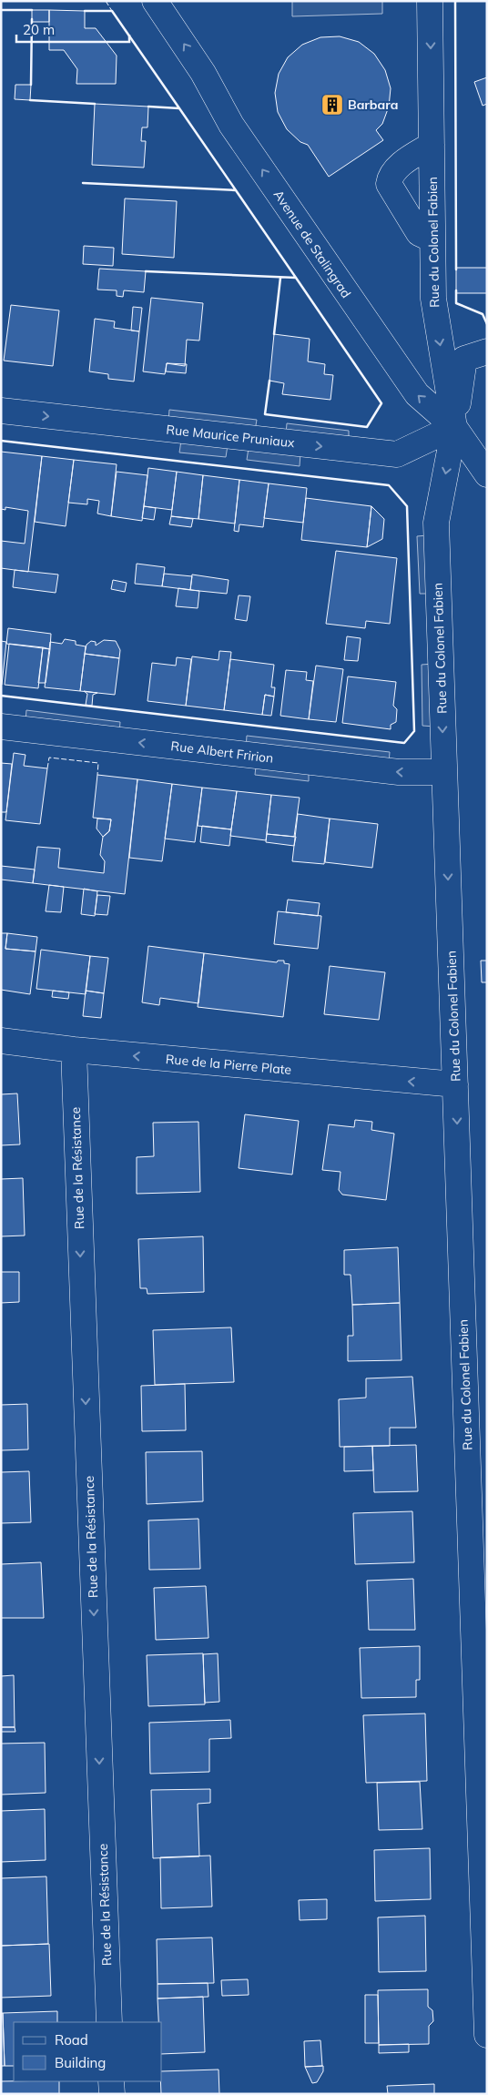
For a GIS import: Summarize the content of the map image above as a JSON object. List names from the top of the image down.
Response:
{
  "streets": {
    "street": [
      "Rue du Colonel Fabien",
      "Avenue de Stalingrad",
      "Rue Maurice Pruniaux",
      "Rue Albert Fririon",
      "Rue de la Pierre Plate",
      "Rue de la Résistance"
    ]
  },
  "crossings": [
    ["Rue du Colonel Fabien", "Avenue de Stalingrad"],
    ["Rue du Colonel Fabien", "Rue Maurice Pruniaux"],
    ["Rue du Colonel Fabien", "Rue Albert Fririon"],
    ["Rue du Colonel Fabien", "Rue de la Pierre Plate"],
    ["Avenue de Stalingrad", "Rue Maurice Pruniaux"],
    ["Rue de la Pierre Plate", "Rue de la Résistance"]
  ],
  "one_way": [
    "Rue du Colonel Fabien",
    "Avenue de Stalingrad",
    "Rue Maurice Pruniaux",
    "Rue Albert Fririon",
    "Rue de la Pierre Plate",
    "Rue de la Résistance"
  ],
  "places": {
    "building": ["Barbara"]
  },
  "legend": ["Road", "Building"],
  "scale_bar": "20 m"
}
